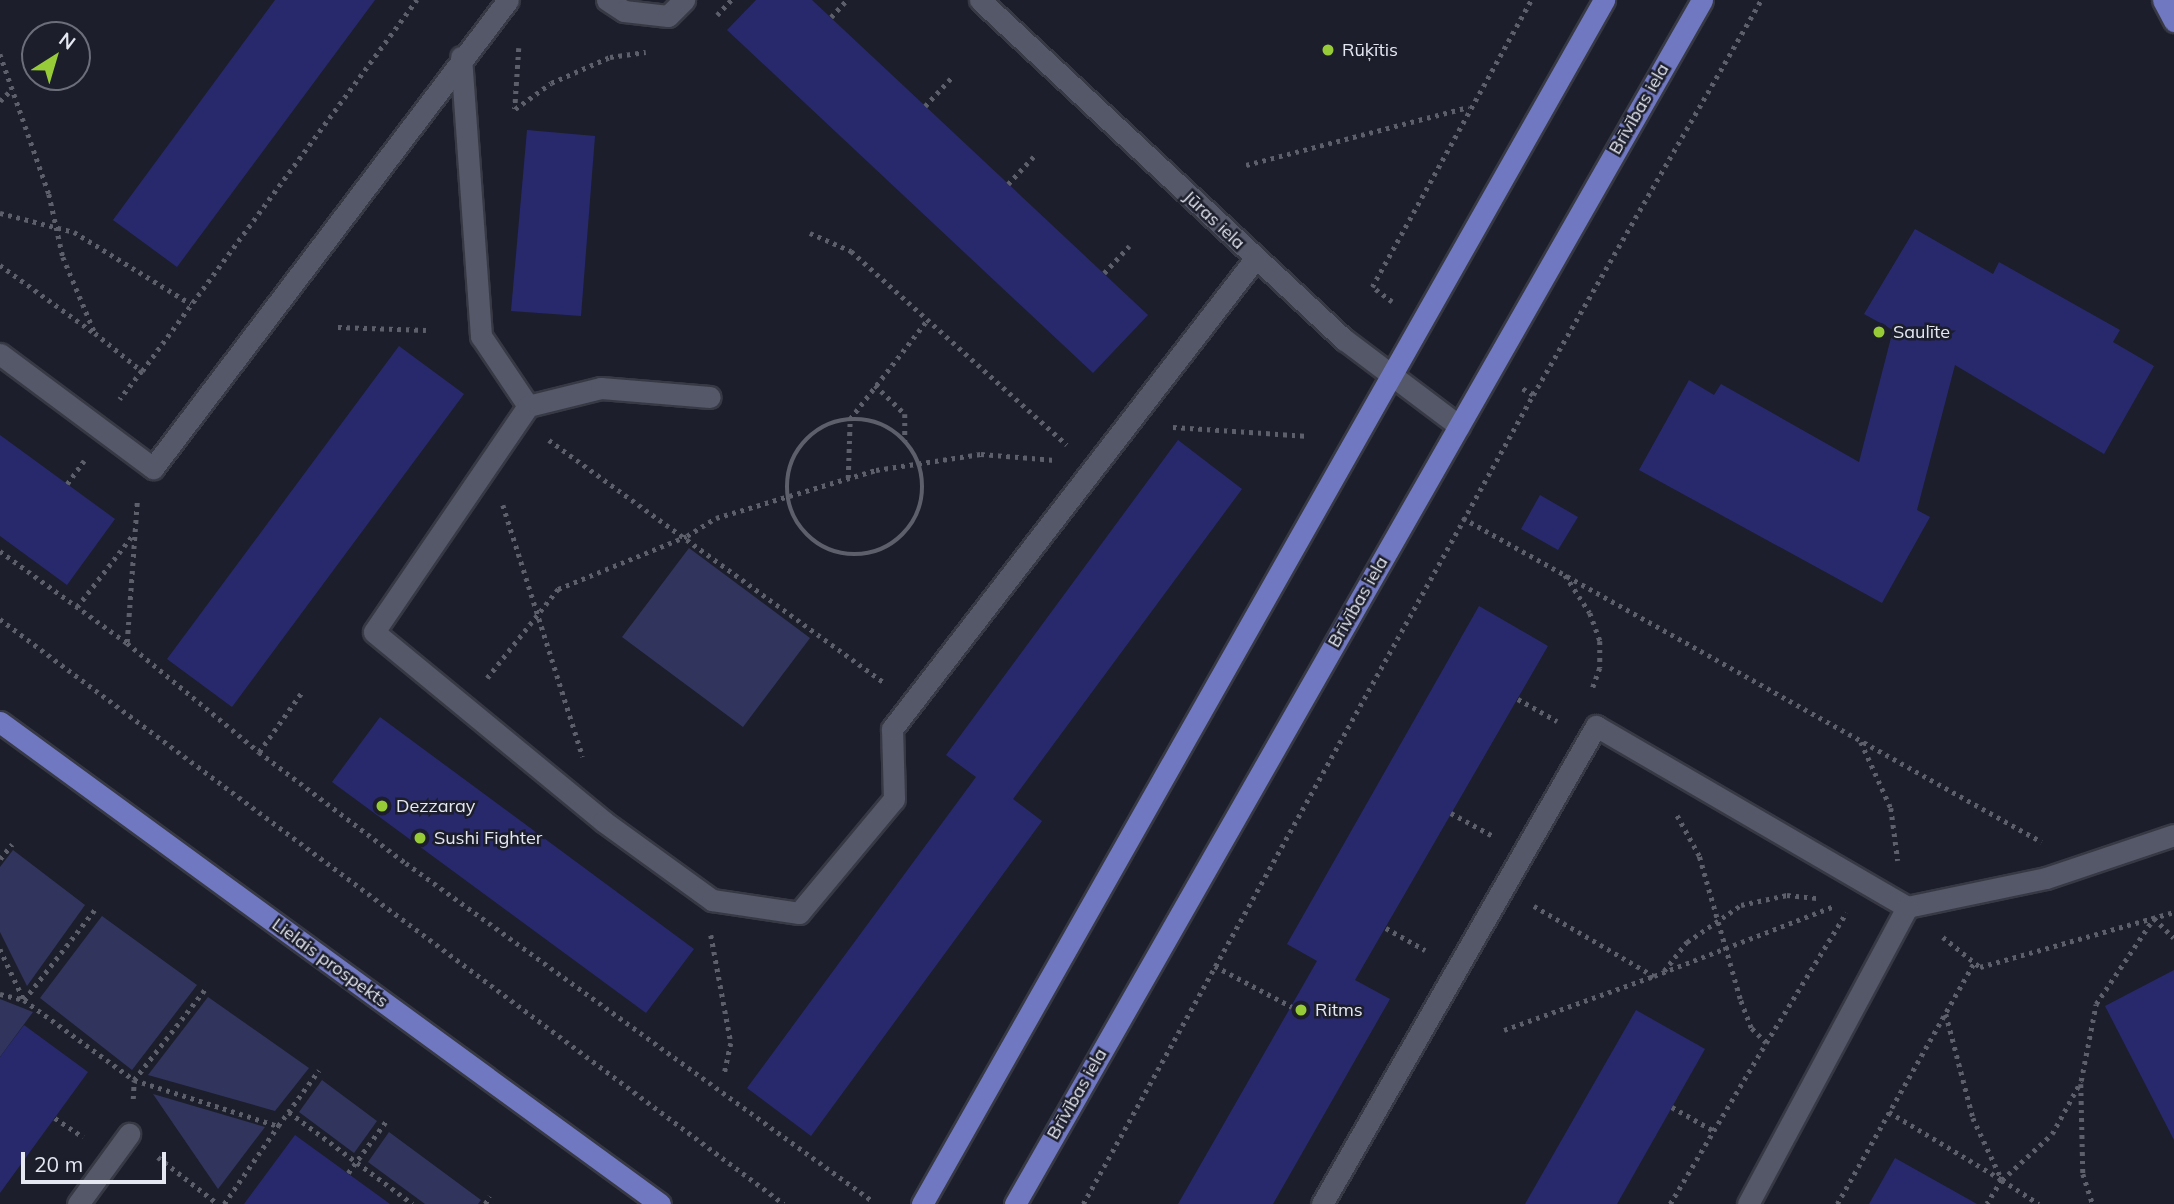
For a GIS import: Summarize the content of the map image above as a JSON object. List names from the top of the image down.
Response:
{
  "streets": {
    "main road": ["Brīvības iela", "Lielais prospekts"],
    "street": ["Jūras iela"]
  },
  "crossings": [
    ["Brīvības iela", "Jūras iela"]
  ],
  "places": [
    "Rūķītis",
    "Saulīte",
    "Dezzaray",
    "Sushi Fighter",
    "Ritms"
  ],
  "scale_bar": "20 m",
  "north": "top right"
}
